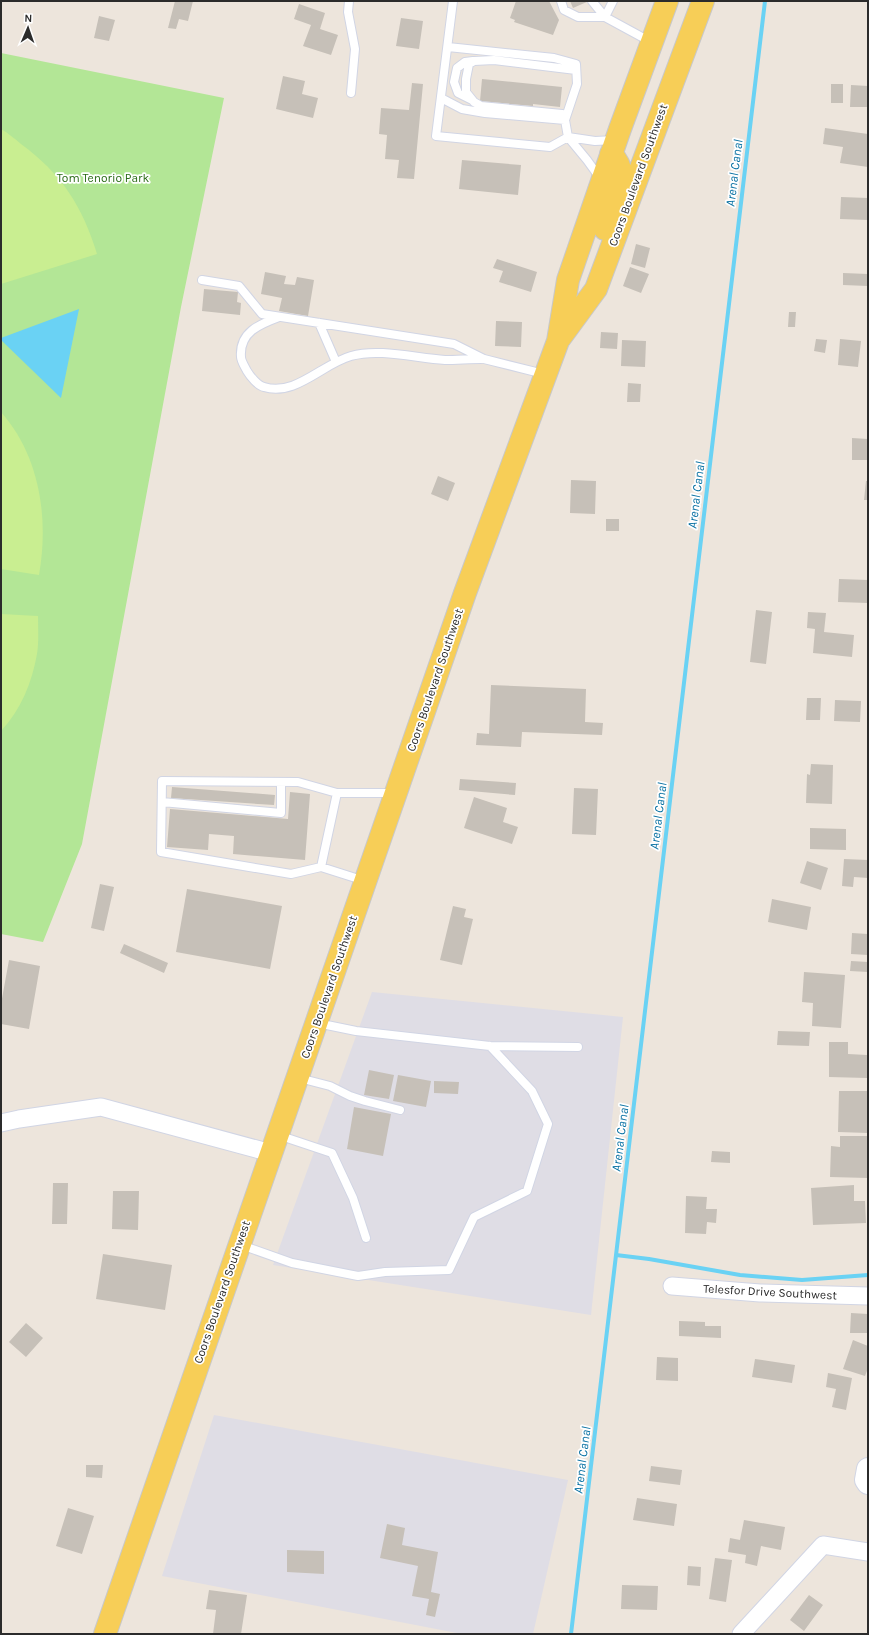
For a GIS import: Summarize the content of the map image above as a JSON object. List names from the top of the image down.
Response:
{
  "streets": {
    "main road": ["Coors Boulevard Southwest"],
    "street": ["Telesfor Drive Southwest"]
  },
  "water": ["Arenal Canal"],
  "parks": ["Tom Tenorio Park"],
  "north": "top"
}
